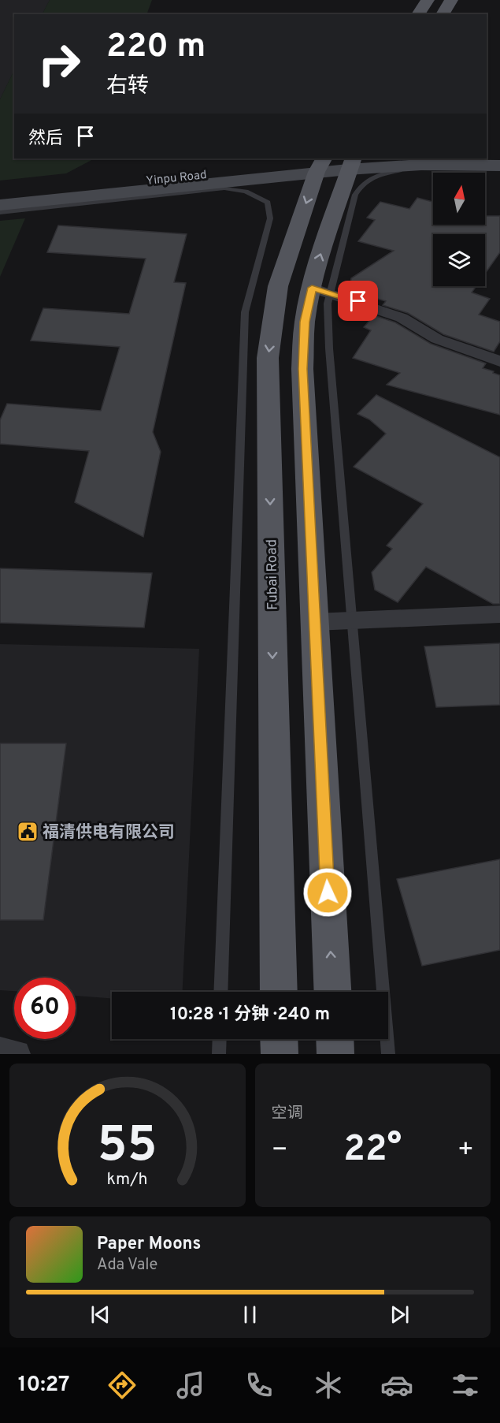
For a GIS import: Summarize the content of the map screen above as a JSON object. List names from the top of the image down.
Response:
{
  "streets": {
    "main road": ["Fubai Road"],
    "street": ["Yinpu Road"]
  },
  "crossings": [
    ["Yinpu Road", "Fubai Road"]
  ],
  "places": {
    "public building": ["福清供电有限公司"]
  },
  "north": "top",
  "page": {
    "turn": ["220 m", "右转"],
    "then": "然后",
    "limit": "60",
    "trip": "10:28 · 1 分钟 · 240 m",
    "tile": "空调",
    "heat": ["−", "22°", "+"],
    "song": ["Paper Moons", "Ada Vale"],
    "tabs": "10:27",
    "gauge": ["55", "km/h"]
  }
}
